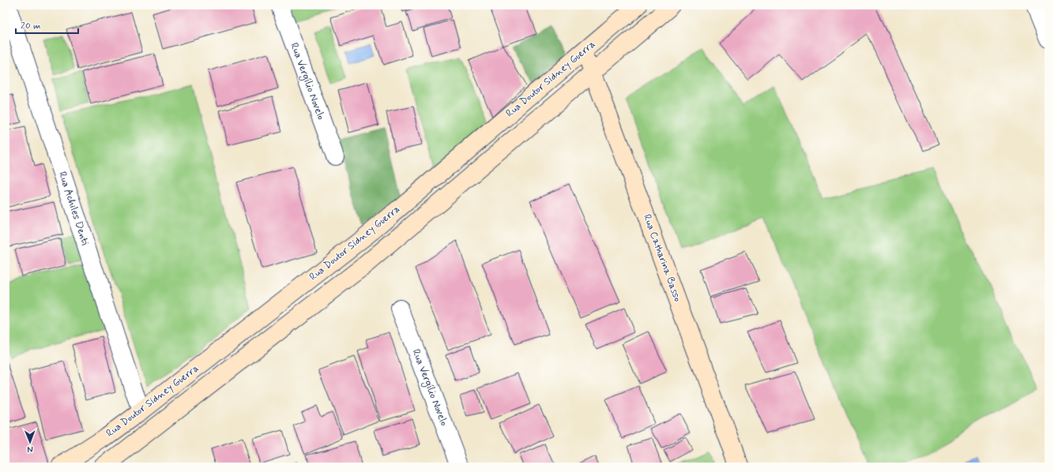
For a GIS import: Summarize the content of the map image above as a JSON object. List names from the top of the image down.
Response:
{
  "streets": {
    "main road": ["Rua Doutor Sidney Guerra", "Rua Catharina Basso"],
    "street": ["Rua Vergílio Novelo", "Rua Achiles Denti"]
  },
  "crossings": [
    ["Rua Doutor Sidney Guerra", "Rua Achiles Denti"],
    ["Rua Doutor Sidney Guerra", "Rua Catharina Basso"]
  ],
  "scale_bar": "20 m",
  "north": "bottom"
}
